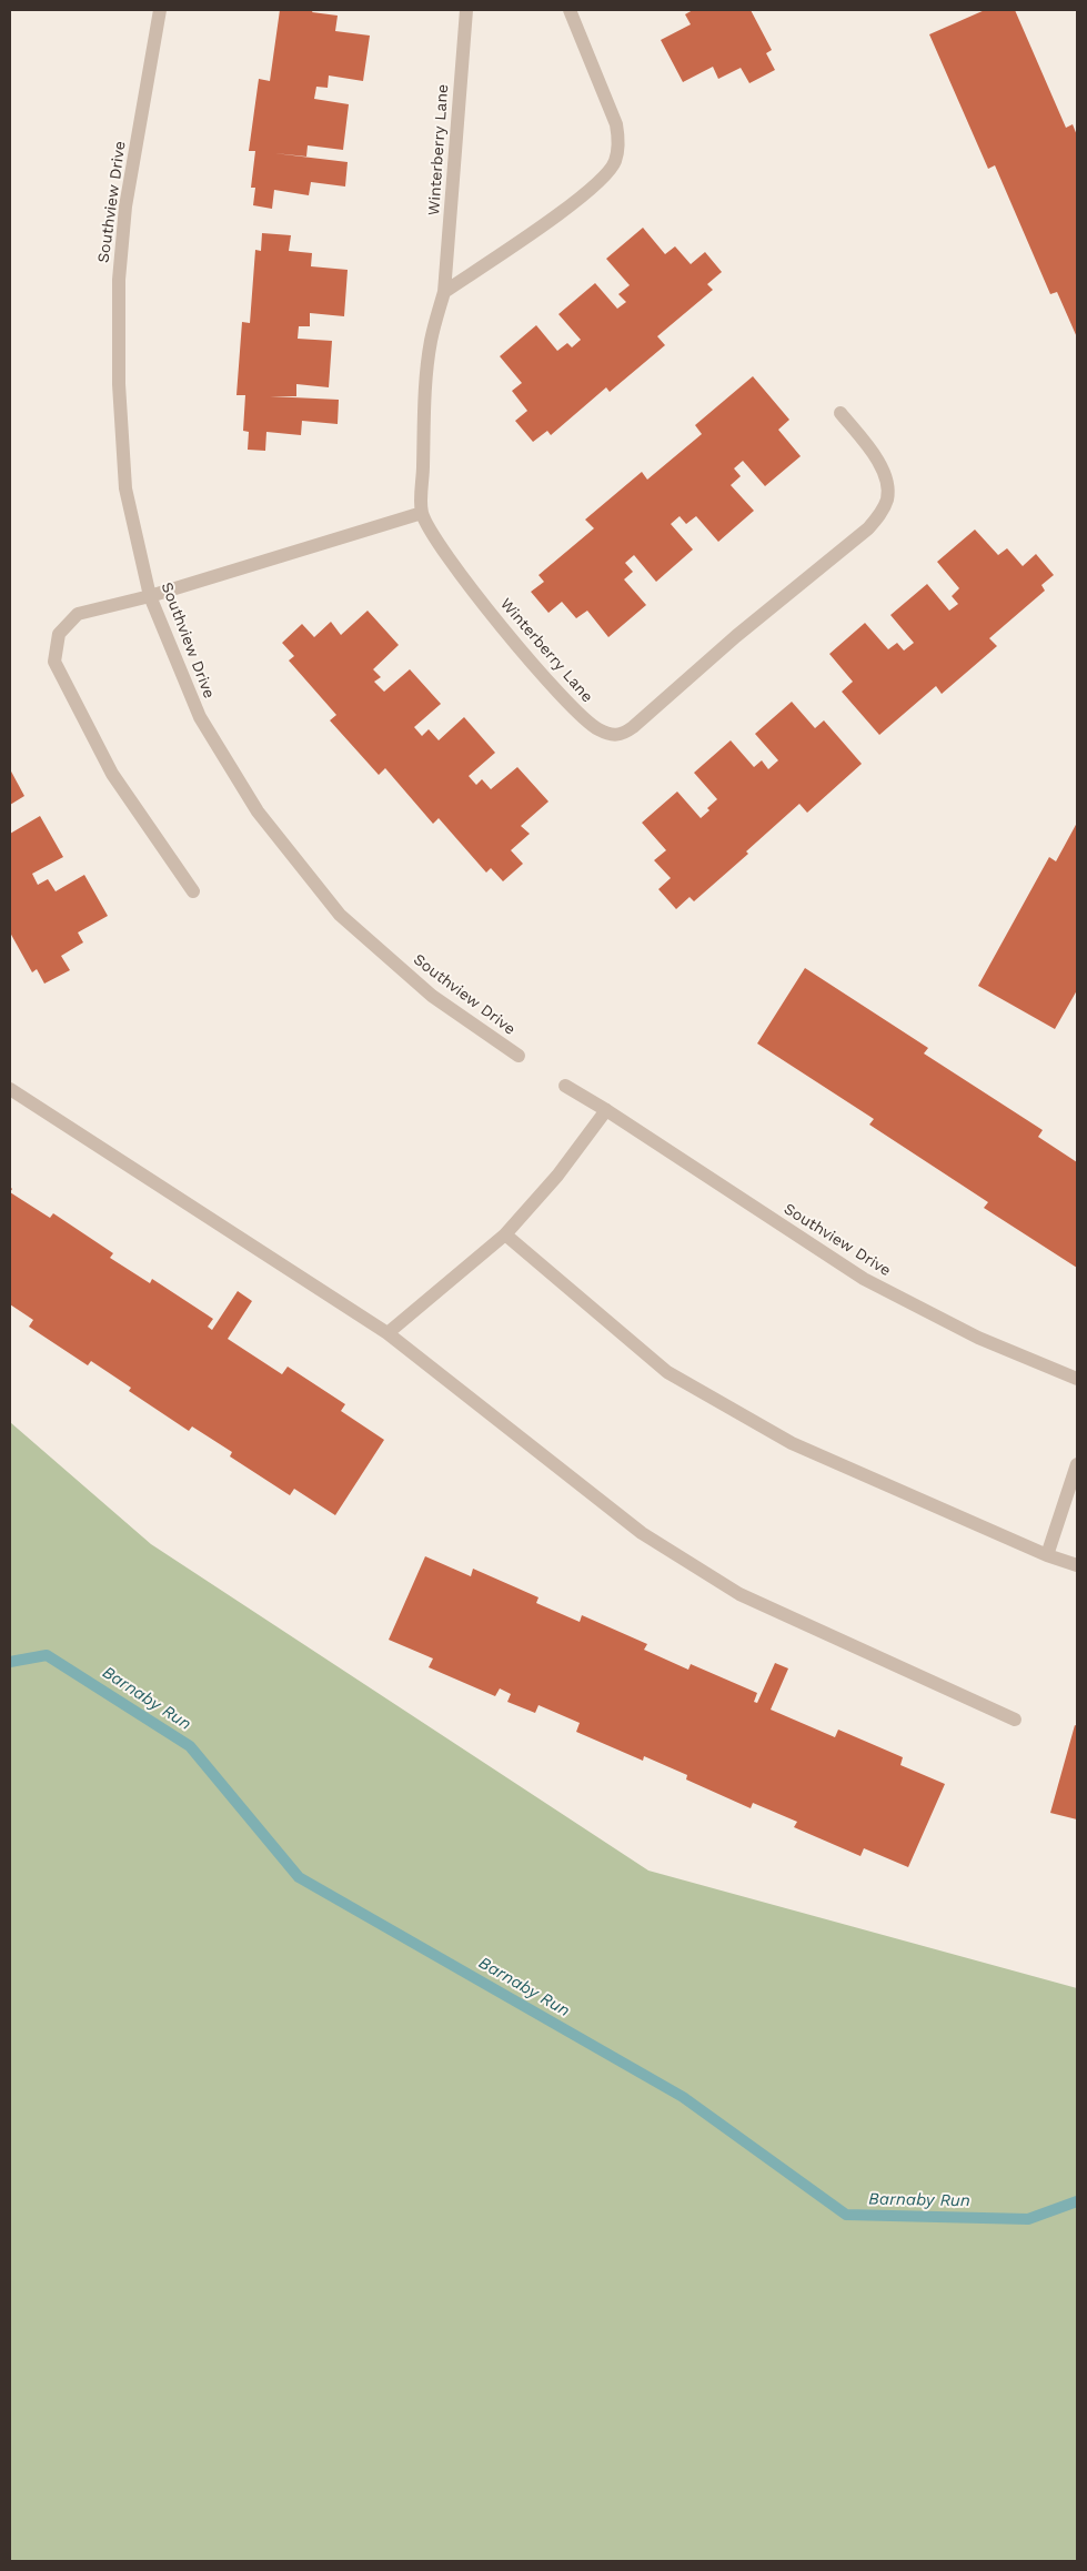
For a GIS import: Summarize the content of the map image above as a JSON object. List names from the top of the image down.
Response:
{
  "streets": {
    "street": ["Winterberry Lane", "Southview Drive"]
  },
  "water": ["Barnaby Run"]
}
